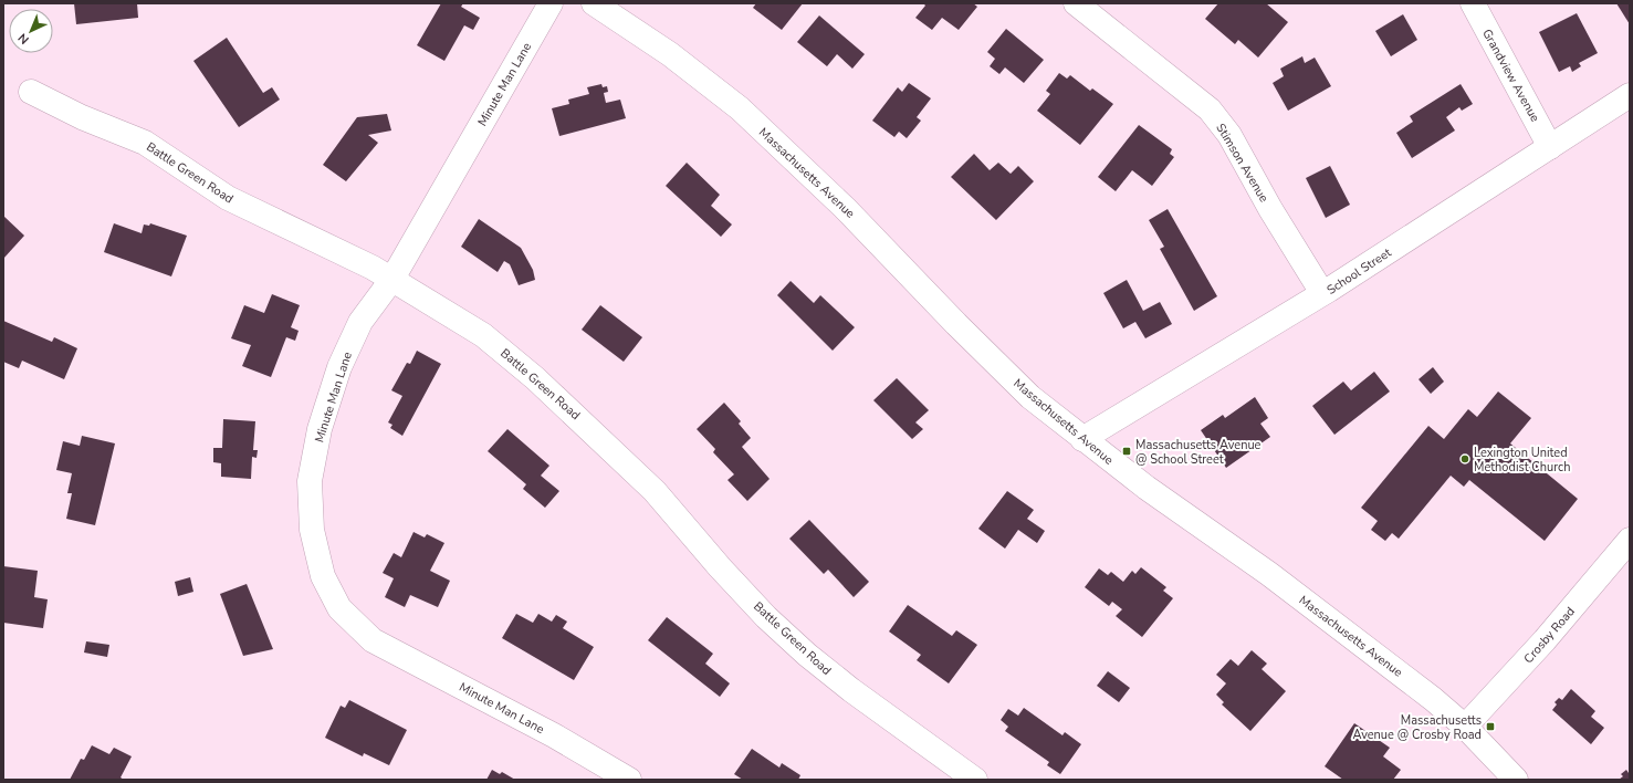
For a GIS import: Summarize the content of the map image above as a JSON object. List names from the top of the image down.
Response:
{
  "streets": {
    "street": [
      "Grandview Avenue",
      "Minute Man Lane",
      "Stimson Avenue",
      "Battle Green Road",
      "Massachusetts Avenue",
      "School Street",
      "Crosby Road"
    ]
  },
  "crossings": [
    ["Grandview Avenue", "School Street"],
    ["Minute Man Lane", "Battle Green Road"],
    ["Stimson Avenue", "School Street"],
    ["Massachusetts Avenue", "School Street"],
    ["Massachusetts Avenue", "Crosby Road"]
  ],
  "places": {
    "transit": ["Massachusetts Avenue @ School Street", "Massachusetts Avenue @ Crosby Road"],
    "other": ["Lexington United Methodist Church"]
  },
  "north": "bottom left"
}
